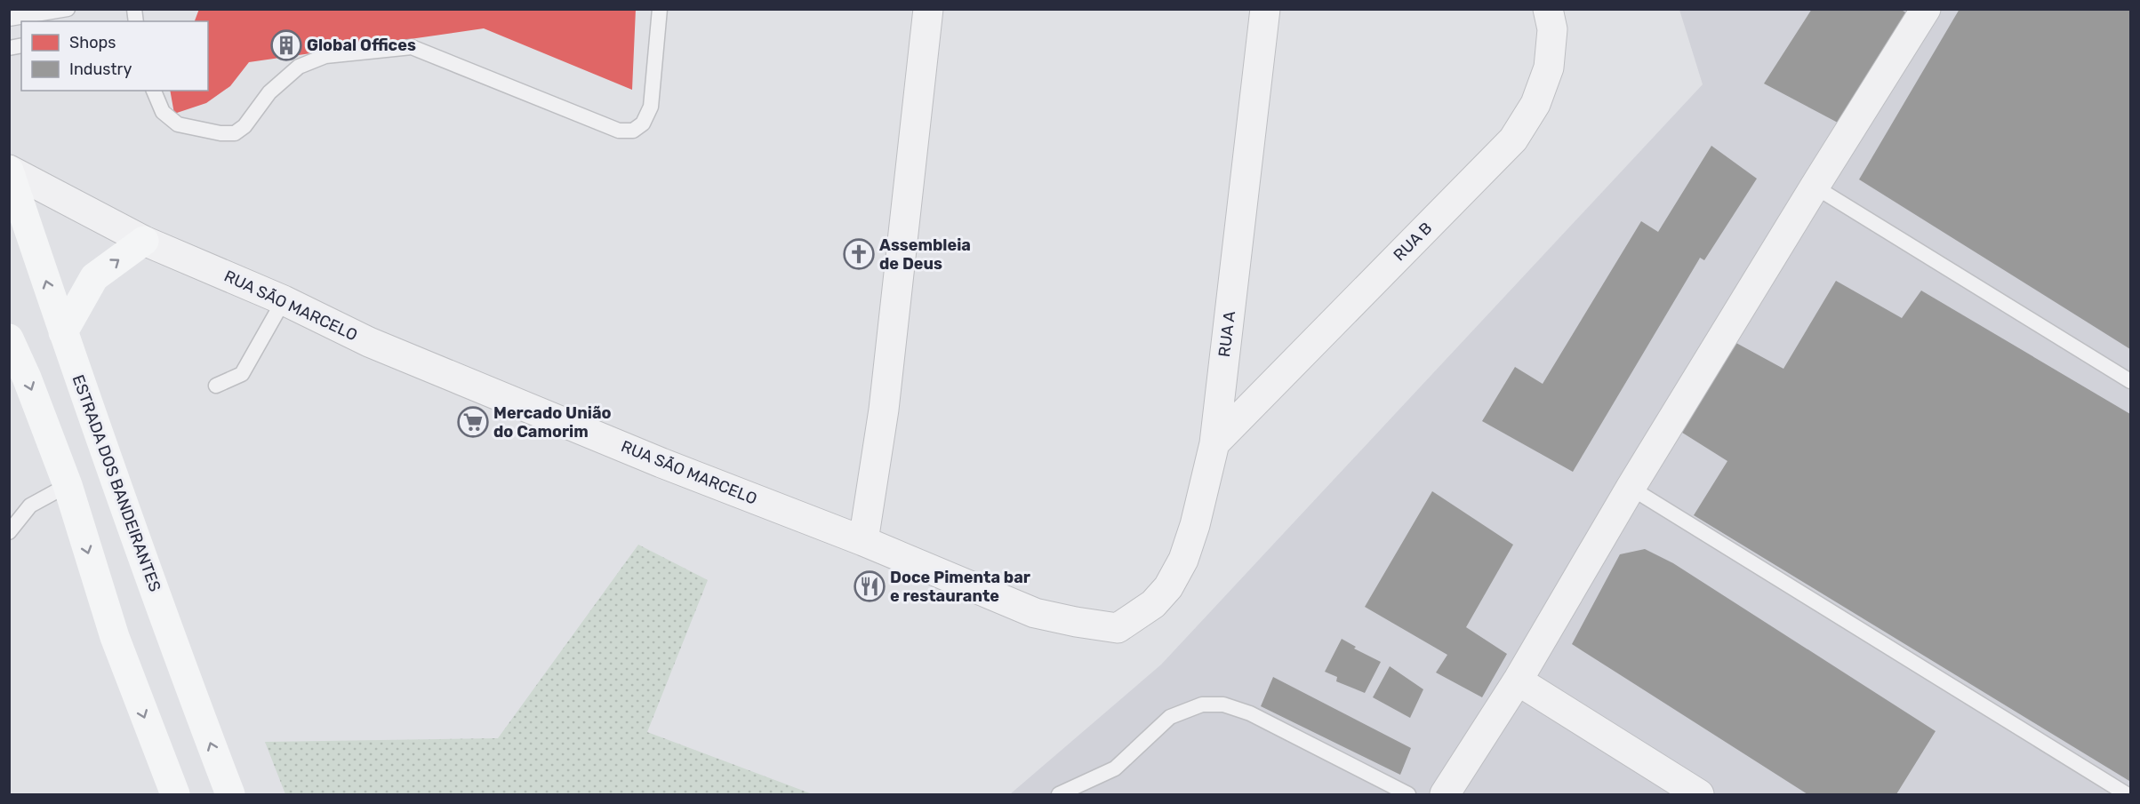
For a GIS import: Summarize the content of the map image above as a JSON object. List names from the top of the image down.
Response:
{
  "streets": {
    "main road": ["ESTRADA DOS BANDEIRANTES"],
    "street": ["RUA B", "RUA SÃO MARCELO", "RUA A"]
  },
  "crossings": [
    ["RUA B", "RUA A"],
    ["RUA SÃO MARCELO", "RUA A"],
    ["RUA SÃO MARCELO", "ESTRADA DOS BANDEIRANTES"]
  ],
  "places": {
    "building": ["Global Offices"],
    "church": ["Assembleia de Deus"],
    "supermarket": ["Mercado União do Camorim"],
    "restaurant": ["Doce Pimenta bar e restaurante"]
  },
  "legend": ["Shops", "Industry"]
}
